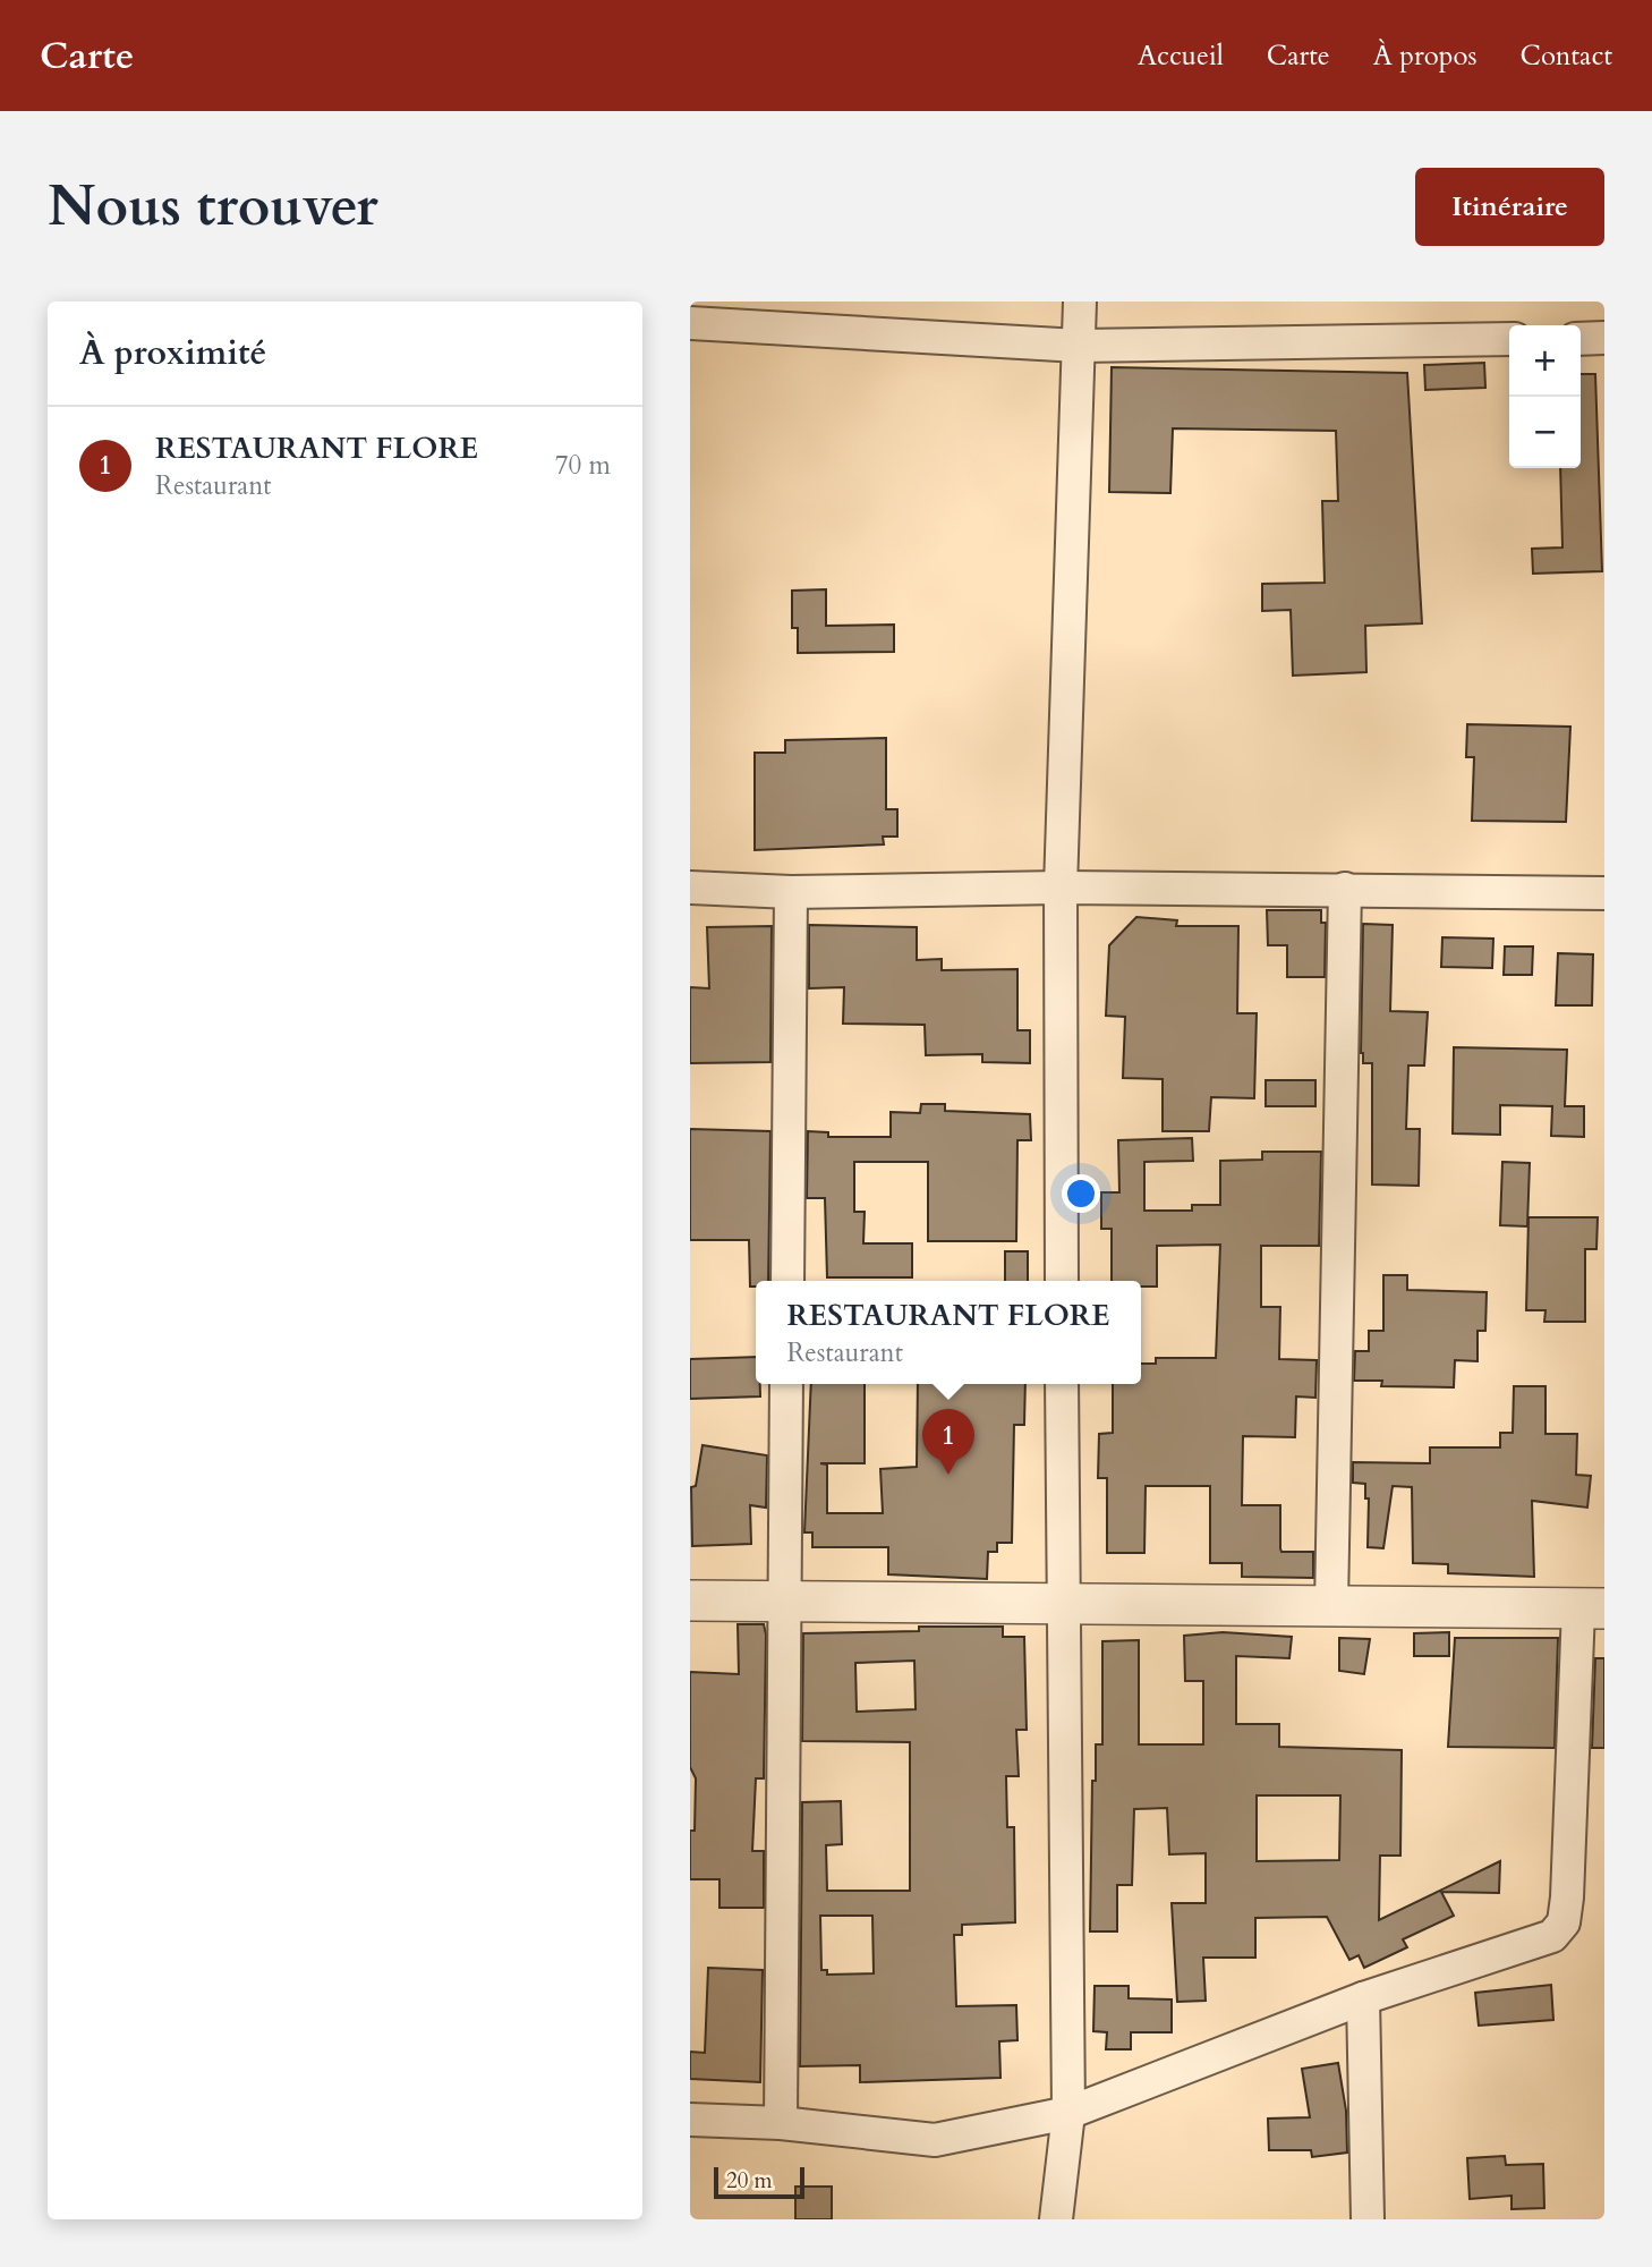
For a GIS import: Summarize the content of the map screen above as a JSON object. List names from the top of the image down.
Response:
{
  "scale_bar": "20 m",
  "page": {
    "header": "Carte",
    "nav": [
      "Accueil",
      "Carte",
      "À propos",
      "Contact"
    ],
    "buttons": "Itinéraire",
    "title": "Nous trouver",
    "heading": "À proximité",
    "map_buttons": ["+", "−"],
    "list": [
      {
        "mark": "1",
        "name": "RESTAURANT FLORE",
        "note": "Restaurant",
        "value": "70 m"
      }
    ],
    "popup": ["RESTAURANT FLORE", "Restaurant"],
    "pins": "1",
    "scale": "20 m"
  }
}
